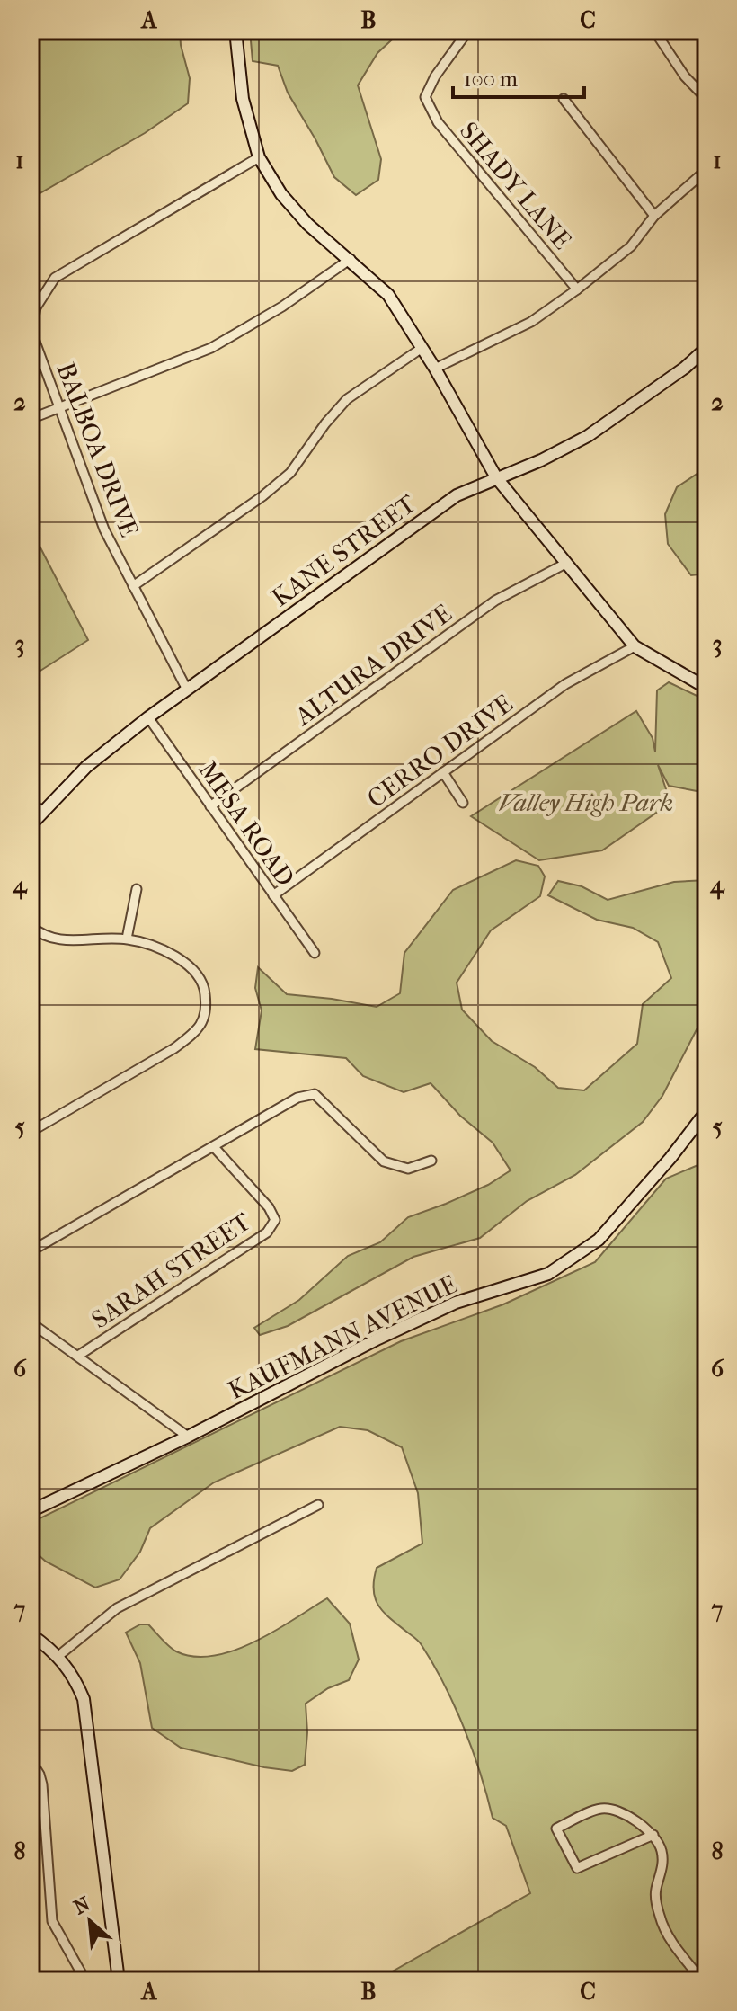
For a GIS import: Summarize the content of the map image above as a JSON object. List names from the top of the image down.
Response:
{
  "streets": {
    "street": [
      "SHADY LANE",
      "BALBOA DRIVE",
      "KANE STREET",
      "ALTURA DRIVE",
      "CERRO DRIVE",
      "MESA ROAD",
      "SARAH STREET",
      "KAUFMANN AVENUE"
    ]
  },
  "crossings": [
    ["BALBOA DRIVE", "KANE STREET"],
    ["KANE STREET", "MESA ROAD"],
    ["ALTURA DRIVE", "MESA ROAD"],
    ["CERRO DRIVE", "MESA ROAD"]
  ],
  "parks": ["Valley High Park"],
  "scale_bar": "100 m",
  "north": "top left",
  "grid": {
    "columns": ["A", "B", "C"],
    "rows": [
      "1",
      "2",
      "3",
      "4",
      "5",
      "6",
      "7",
      "8"
    ]
  }
}
